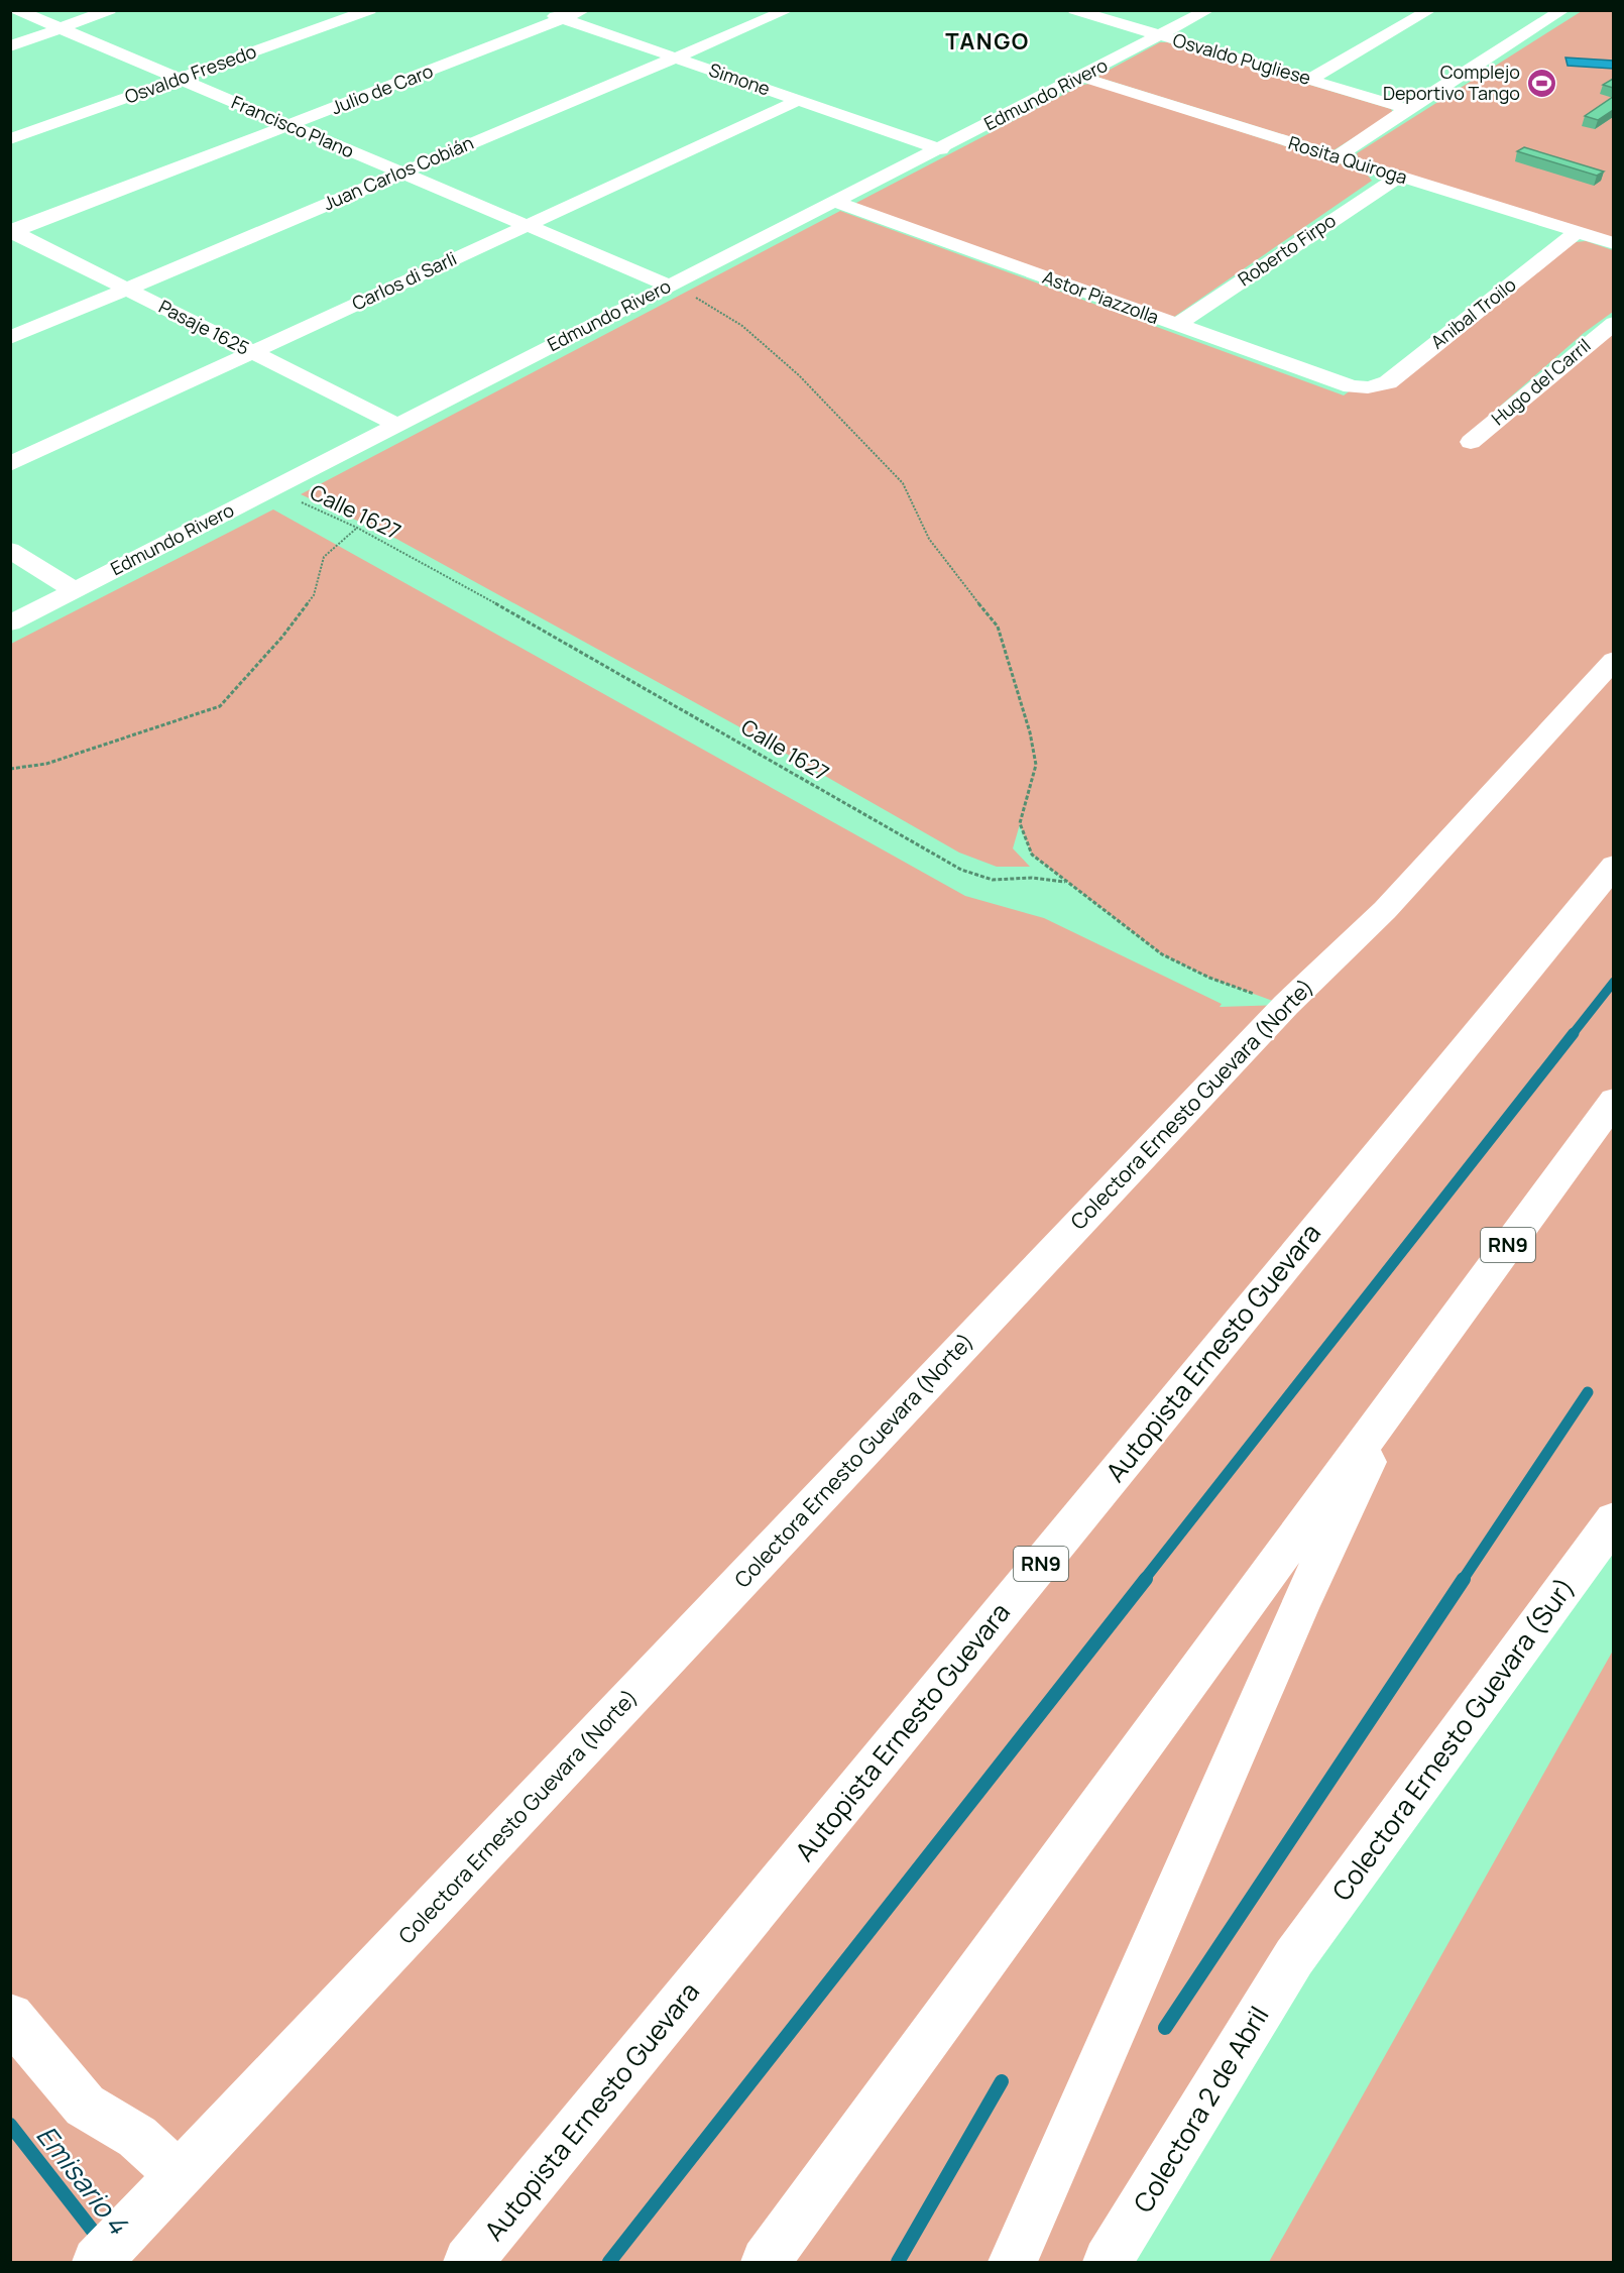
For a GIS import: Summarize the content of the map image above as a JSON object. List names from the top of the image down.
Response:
{
  "streets": {
    "main road": [
      "Osvaldo Pugliese",
      "Osvaldo Fresedo",
      "Simone",
      "Julio de Caro",
      "Edmundo Rivero",
      "Francisco Plano",
      "Rosita Quiroga",
      "Juan Carlos Cobián",
      "Roberto Firpo",
      "Carlos di Sarli",
      "Astor Piazzolla",
      "Anibal Troilo",
      "Pasaje 1625",
      "Hugo del Carril",
      "Colectora Ernesto Guevara (Norte)",
      "RN9",
      "Autopista Ernesto Guevara",
      "Colectora Ernesto Guevara (Sur)",
      "Colectora 2 de Abril"
    ],
    "path": ["Calle 1627"]
  },
  "crossings": [
    ["Osvaldo Pugliese", "Edmundo Rivero"],
    ["Osvaldo Fresedo", "Francisco Plano"],
    ["Simone", "Julio de Caro"],
    ["Simone", "Edmundo Rivero"],
    ["Simone", "Juan Carlos Cobián"],
    ["Simone", "Carlos di Sarli"],
    ["Julio de Caro", "Francisco Plano"],
    ["Julio de Caro", "Pasaje 1625"],
    ["Edmundo Rivero", "Francisco Plano"],
    ["Edmundo Rivero", "Rosita Quiroga"],
    ["Edmundo Rivero", "Astor Piazzolla"],
    ["Edmundo Rivero", "Pasaje 1625"],
    ["Edmundo Rivero", "Calle 1627"],
    ["Francisco Plano", "Juan Carlos Cobián"],
    ["Francisco Plano", "Carlos di Sarli"],
    ["Rosita Quiroga", "Roberto Firpo"],
    ["Rosita Quiroga", "Anibal Troilo"],
    ["Juan Carlos Cobián", "Pasaje 1625"],
    ["Roberto Firpo", "Astor Piazzolla"],
    ["Carlos di Sarli", "Pasaje 1625"],
    ["Astor Piazzolla", "Anibal Troilo"],
    ["Calle 1627", "Colectora Ernesto Guevara (Norte)"],
    ["Colectora Ernesto Guevara (Sur)", "Colectora 2 de Abril"]
  ],
  "districts": ["TANGO"],
  "water": ["Emisario 4"],
  "places": {
    "sports": ["Complejo Deportivo Tango"]
  }
}
